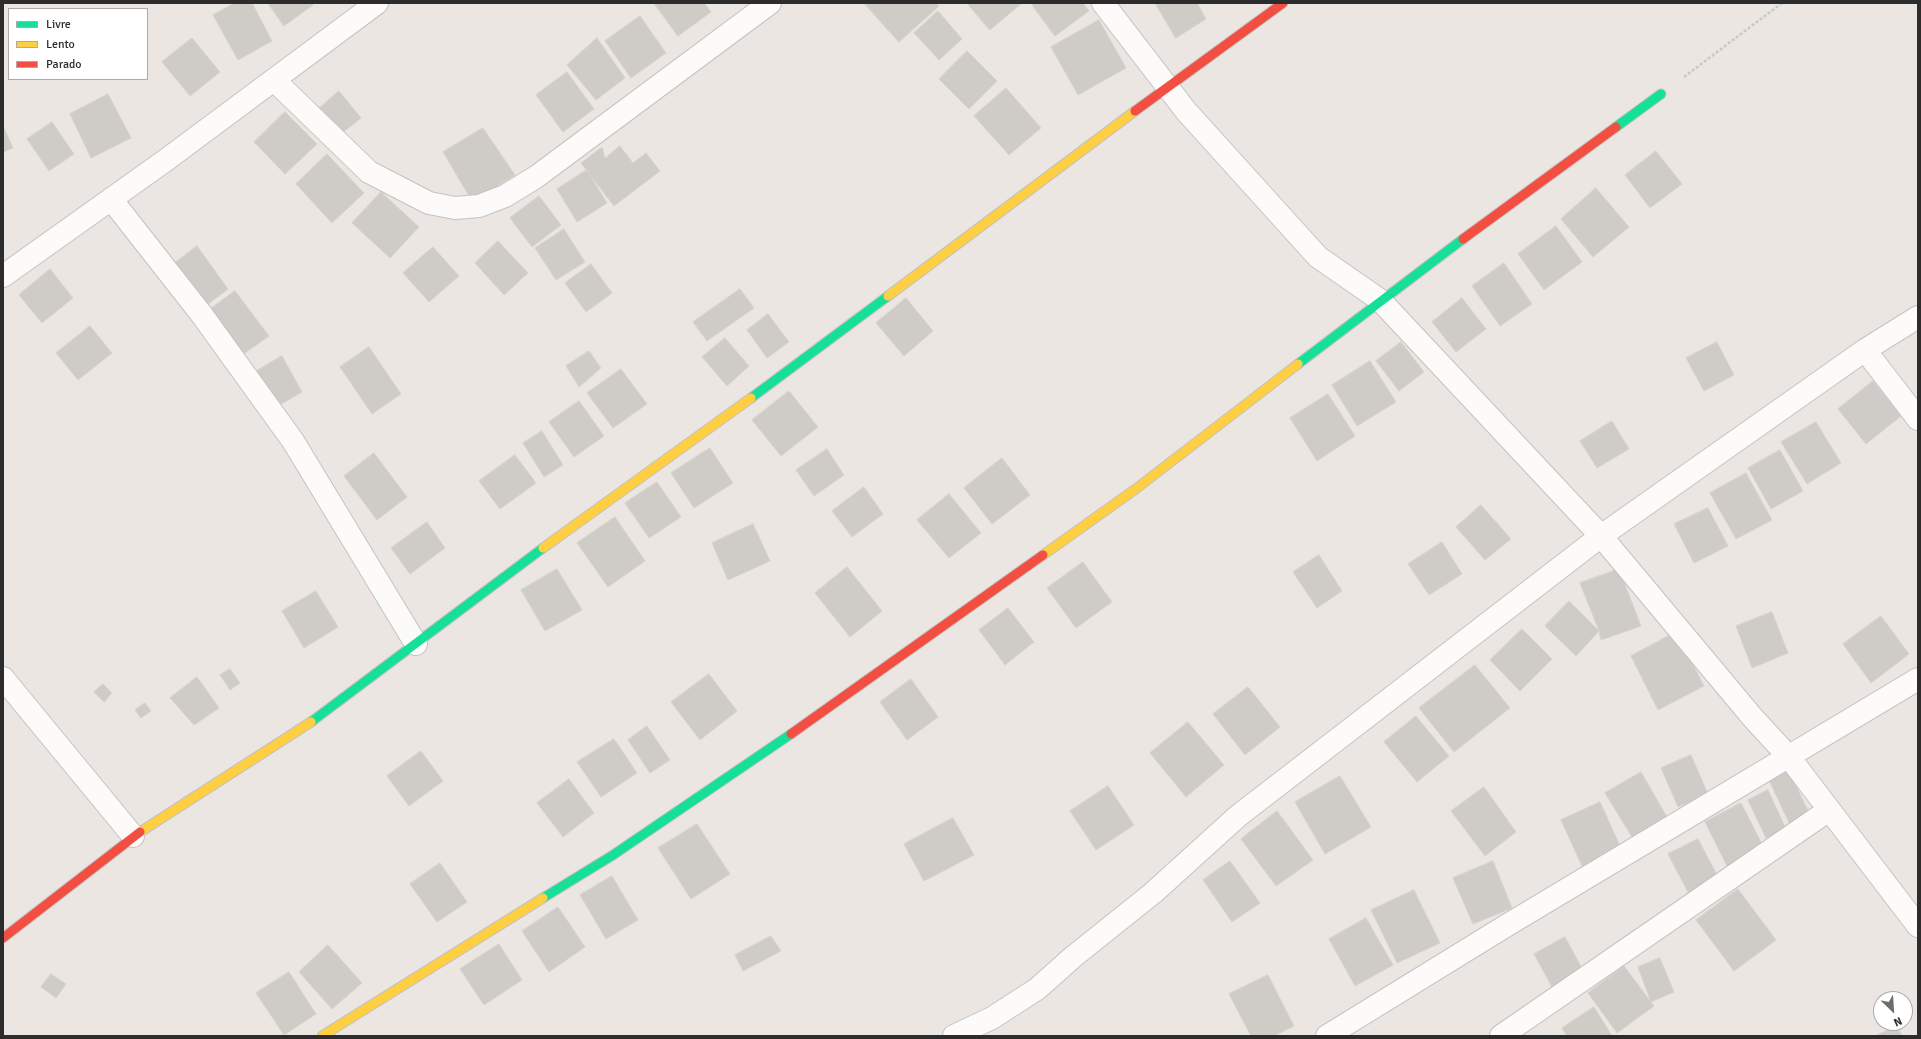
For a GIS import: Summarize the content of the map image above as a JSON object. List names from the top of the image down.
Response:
{
  "legend": ["Livre", "Lento", "Parado"],
  "north": "bottom right"
}
